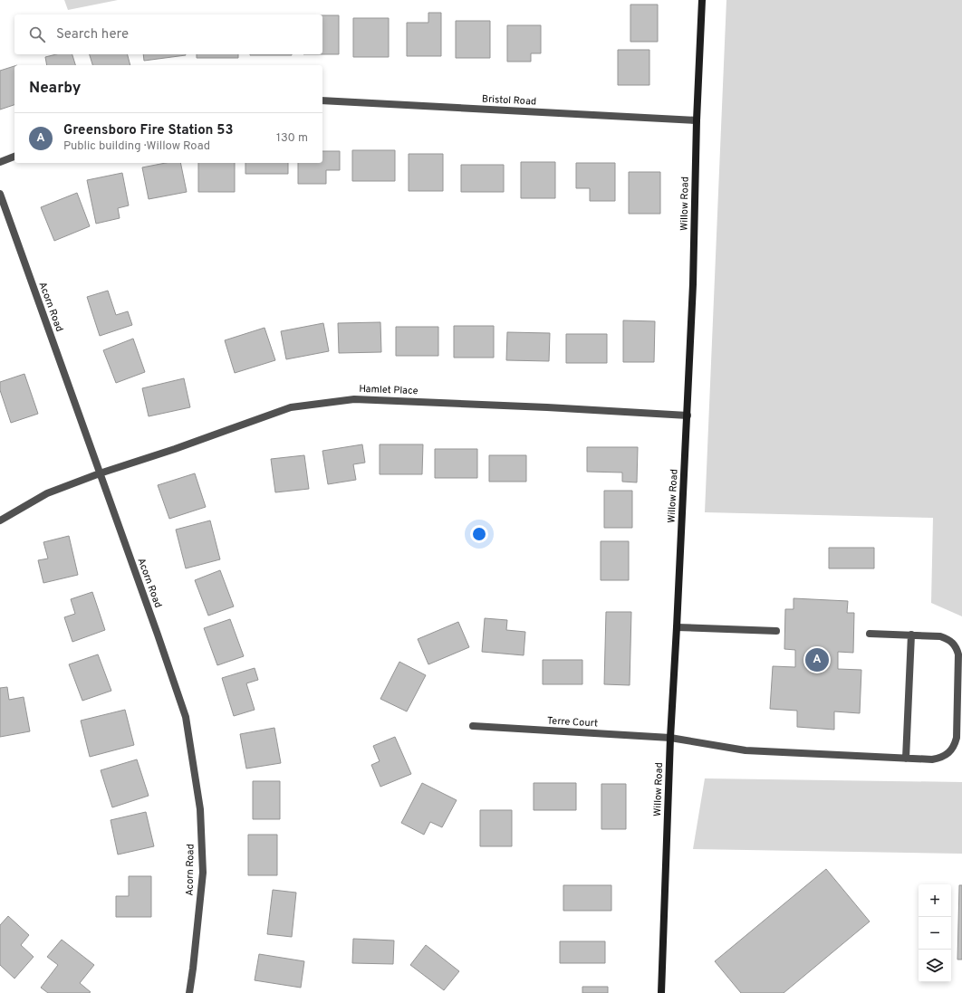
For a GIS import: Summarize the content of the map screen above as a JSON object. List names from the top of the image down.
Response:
{
  "streets": {
    "street": [
      "Bristol Road",
      "Willow Road",
      "Acorn Road",
      "Hamlet Place",
      "Terre Court"
    ]
  },
  "crossings": [
    ["Bristol Road", "Willow Road"],
    ["Willow Road", "Hamlet Place"],
    ["Willow Road", "Terre Court"],
    ["Acorn Road", "Hamlet Place"]
  ],
  "page": {
    "search": "Search here",
    "heading": "Nearby",
    "list": [
      {
        "mark": "A",
        "name": "Greensboro Fire Station 53",
        "note": "Public building · Willow Road",
        "value": "130 m"
      }
    ],
    "pins": "A",
    "map_buttons": ["+", "−"]
  }
}
